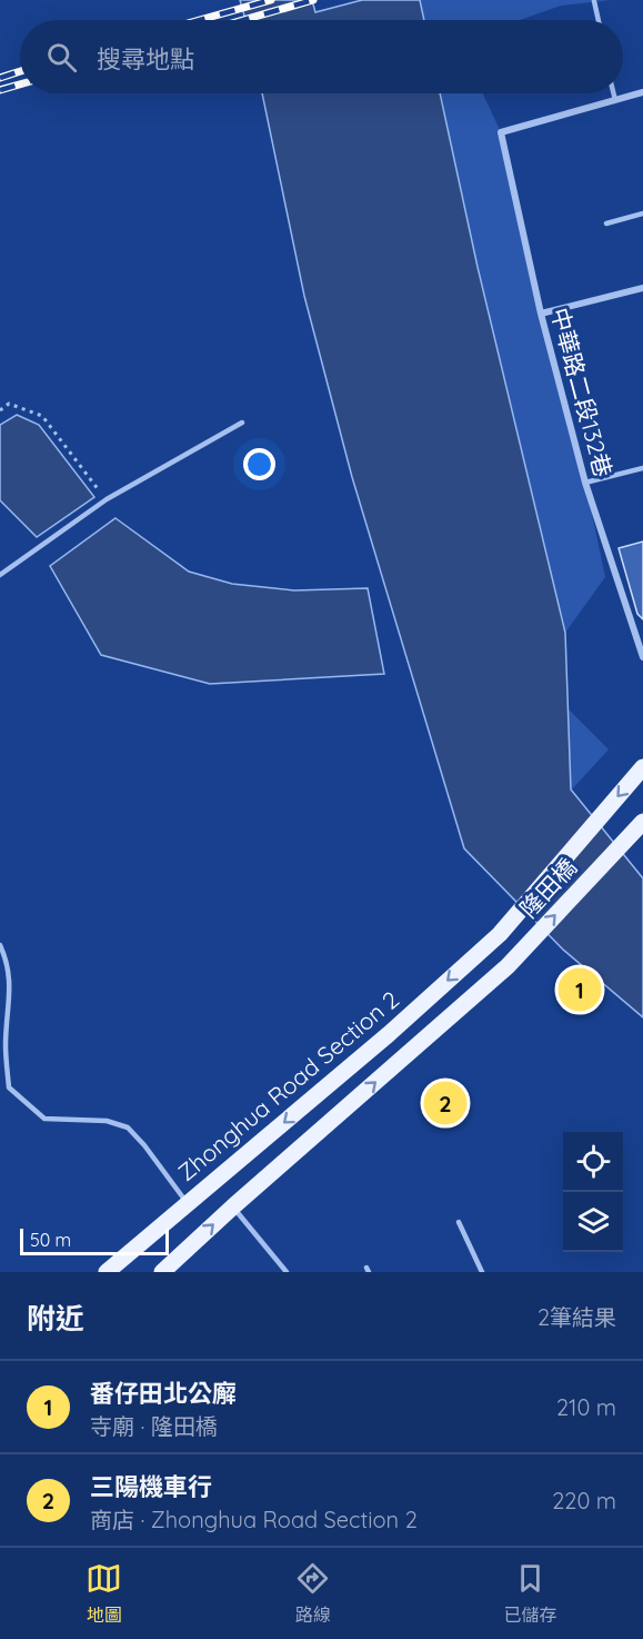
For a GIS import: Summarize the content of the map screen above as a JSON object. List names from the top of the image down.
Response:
{
  "streets": {
    "main road": ["隆田橋", "Zhonghua Road Section 2"],
    "street": ["中華路二段132巷"]
  },
  "crossings": [
    ["隆田橋", "Zhonghua Road Section 2"]
  ],
  "one_way": ["Zhonghua Road Section 2"],
  "scale_bar": "50 m",
  "page": {
    "search": "搜尋地點",
    "pins": ["1", "2"],
    "scale": "50 m",
    "heading": ["附近", "2筆結果"],
    "list": [
      {
        "mark": "1",
        "name": "番仔田北公廨",
        "note": "寺廟 · 隆田橋",
        "value": "210 m"
      },
      {
        "mark": "2",
        "name": "三陽機車行",
        "note": "商店 · Zhonghua Road Section 2",
        "value": "220 m"
      }
    ],
    "nav": ["地圖", "路線", "已儲存"]
  }
}
